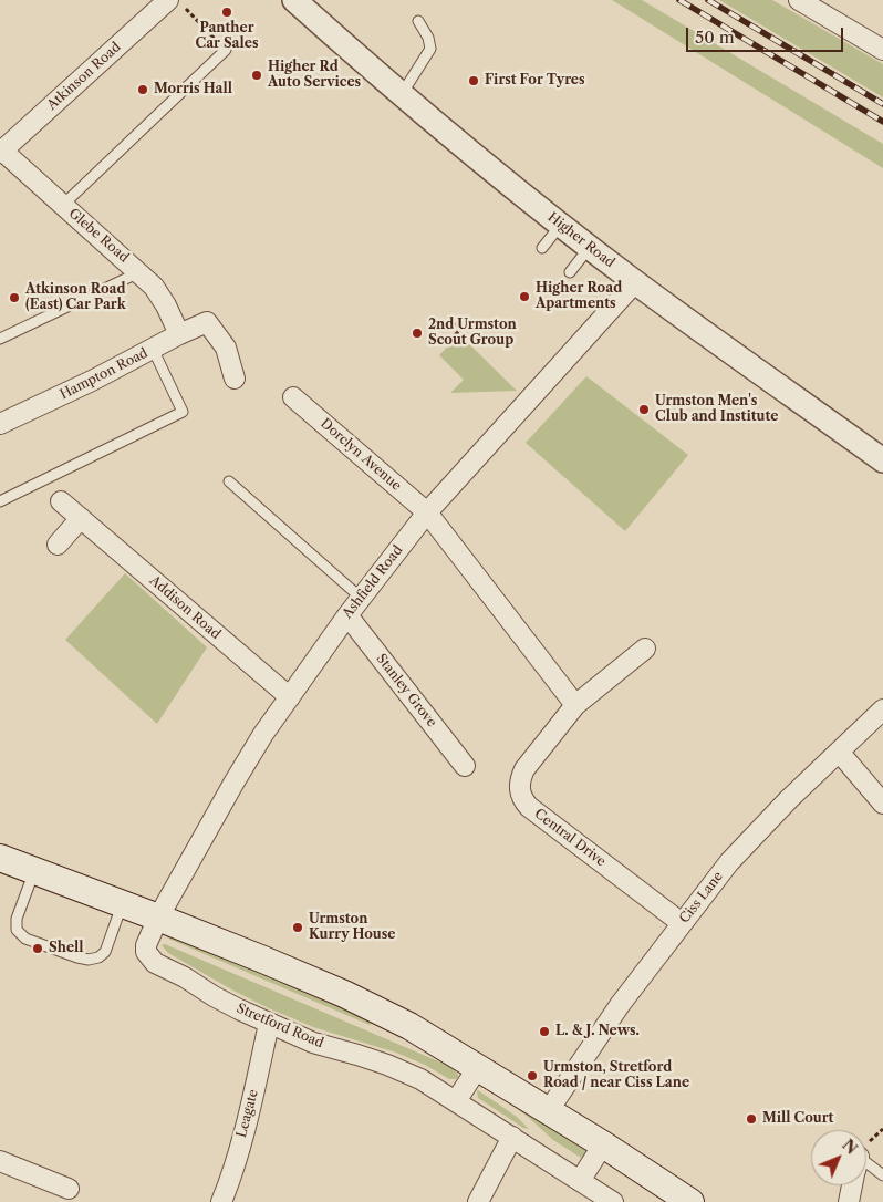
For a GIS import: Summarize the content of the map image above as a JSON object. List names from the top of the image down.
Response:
{
  "streets": {
    "street": [
      "Atkinson Road",
      "Glebe Road",
      "Higher Road",
      "Hampton Road",
      "Dorclyn Avenue",
      "Ashfield Road",
      "Addison Road",
      "Stanley Grove",
      "Central Drive",
      "Ciss Lane",
      "Stretford Road",
      "Leagate"
    ]
  },
  "crossings": [
    ["Atkinson Road", "Glebe Road"],
    ["Glebe Road", "Hampton Road"],
    ["Higher Road", "Ashfield Road"],
    ["Dorclyn Avenue", "Ashfield Road"],
    ["Ashfield Road", "Addison Road"],
    ["Ashfield Road", "Stanley Grove"],
    ["Ashfield Road", "Stretford Road"],
    ["Central Drive", "Ciss Lane"],
    ["Stretford Road", "Leagate"]
  ],
  "places": [
    "Panther Car Sales",
    "Higher Rd Auto Services",
    "First For Tyres",
    "Morris Hall",
    "Higher Road Apartments",
    "Atkinson Road (East) Car Park",
    "2nd Urmston Scout Group",
    "Urmston Men's Club and Institute",
    "Urmston Kurry House",
    "Shell",
    "L. & J. News.",
    "Urmston, Stretford Road / near Ciss Lane",
    "Mill Court"
  ],
  "scale_bar": "50 m",
  "north": "top right"
}
